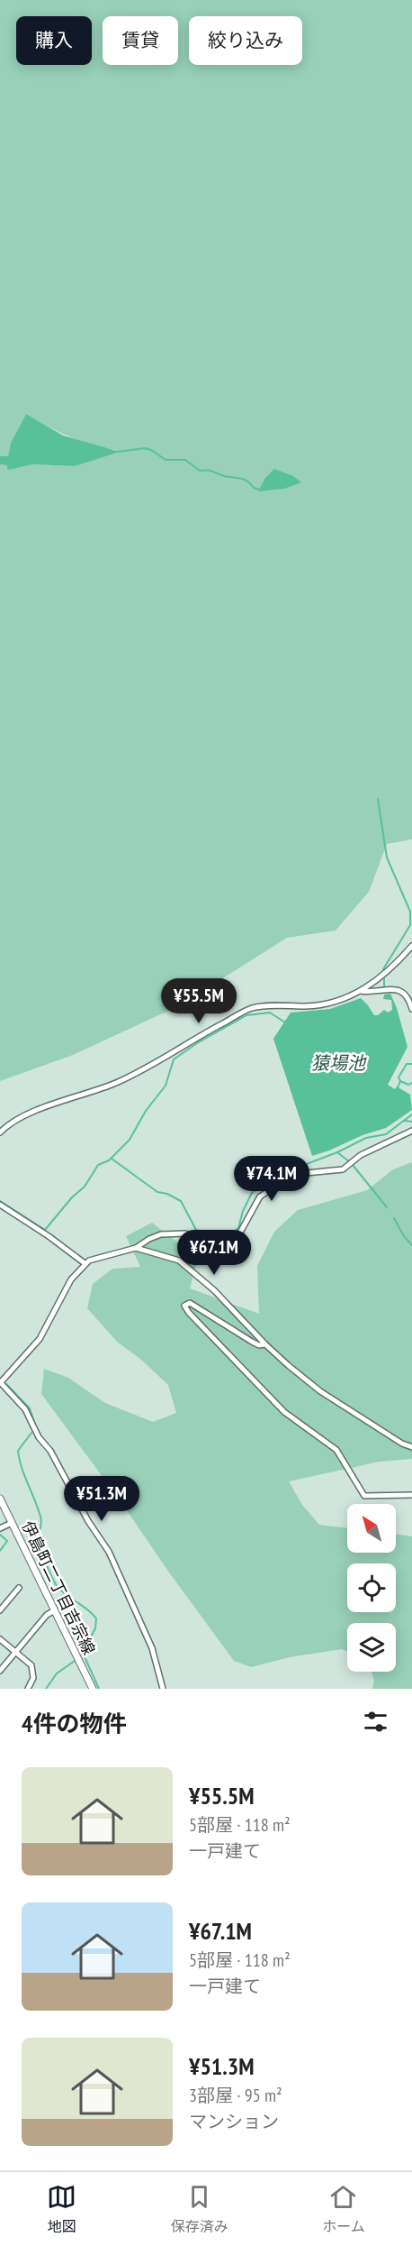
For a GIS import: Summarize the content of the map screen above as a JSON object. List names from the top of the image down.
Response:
{
  "streets": {
    "street": ["伊島町二丁目吉宗線"]
  },
  "water": ["猿場池"],
  "north": "top left",
  "page": {
    "chip": ["購入", "賃貸", "絞り込み"],
    "price": [
      "¥55.5M",
      "¥74.1M",
      "¥67.1M",
      "¥51.3M"
    ],
    "heading": "4件の物件",
    "list": [
      {
        "name": "¥55.5M",
        "note": "5部屋 · 118 m² · 一戸建て"
      },
      {
        "name": "¥67.1M",
        "note": "5部屋 · 118 m² · 一戸建て"
      },
      {
        "name": "¥51.3M",
        "note": "3部屋 · 95 m² · マンション"
      }
    ],
    "tabs": ["地図", "保存済み", "ホーム"]
  }
}
